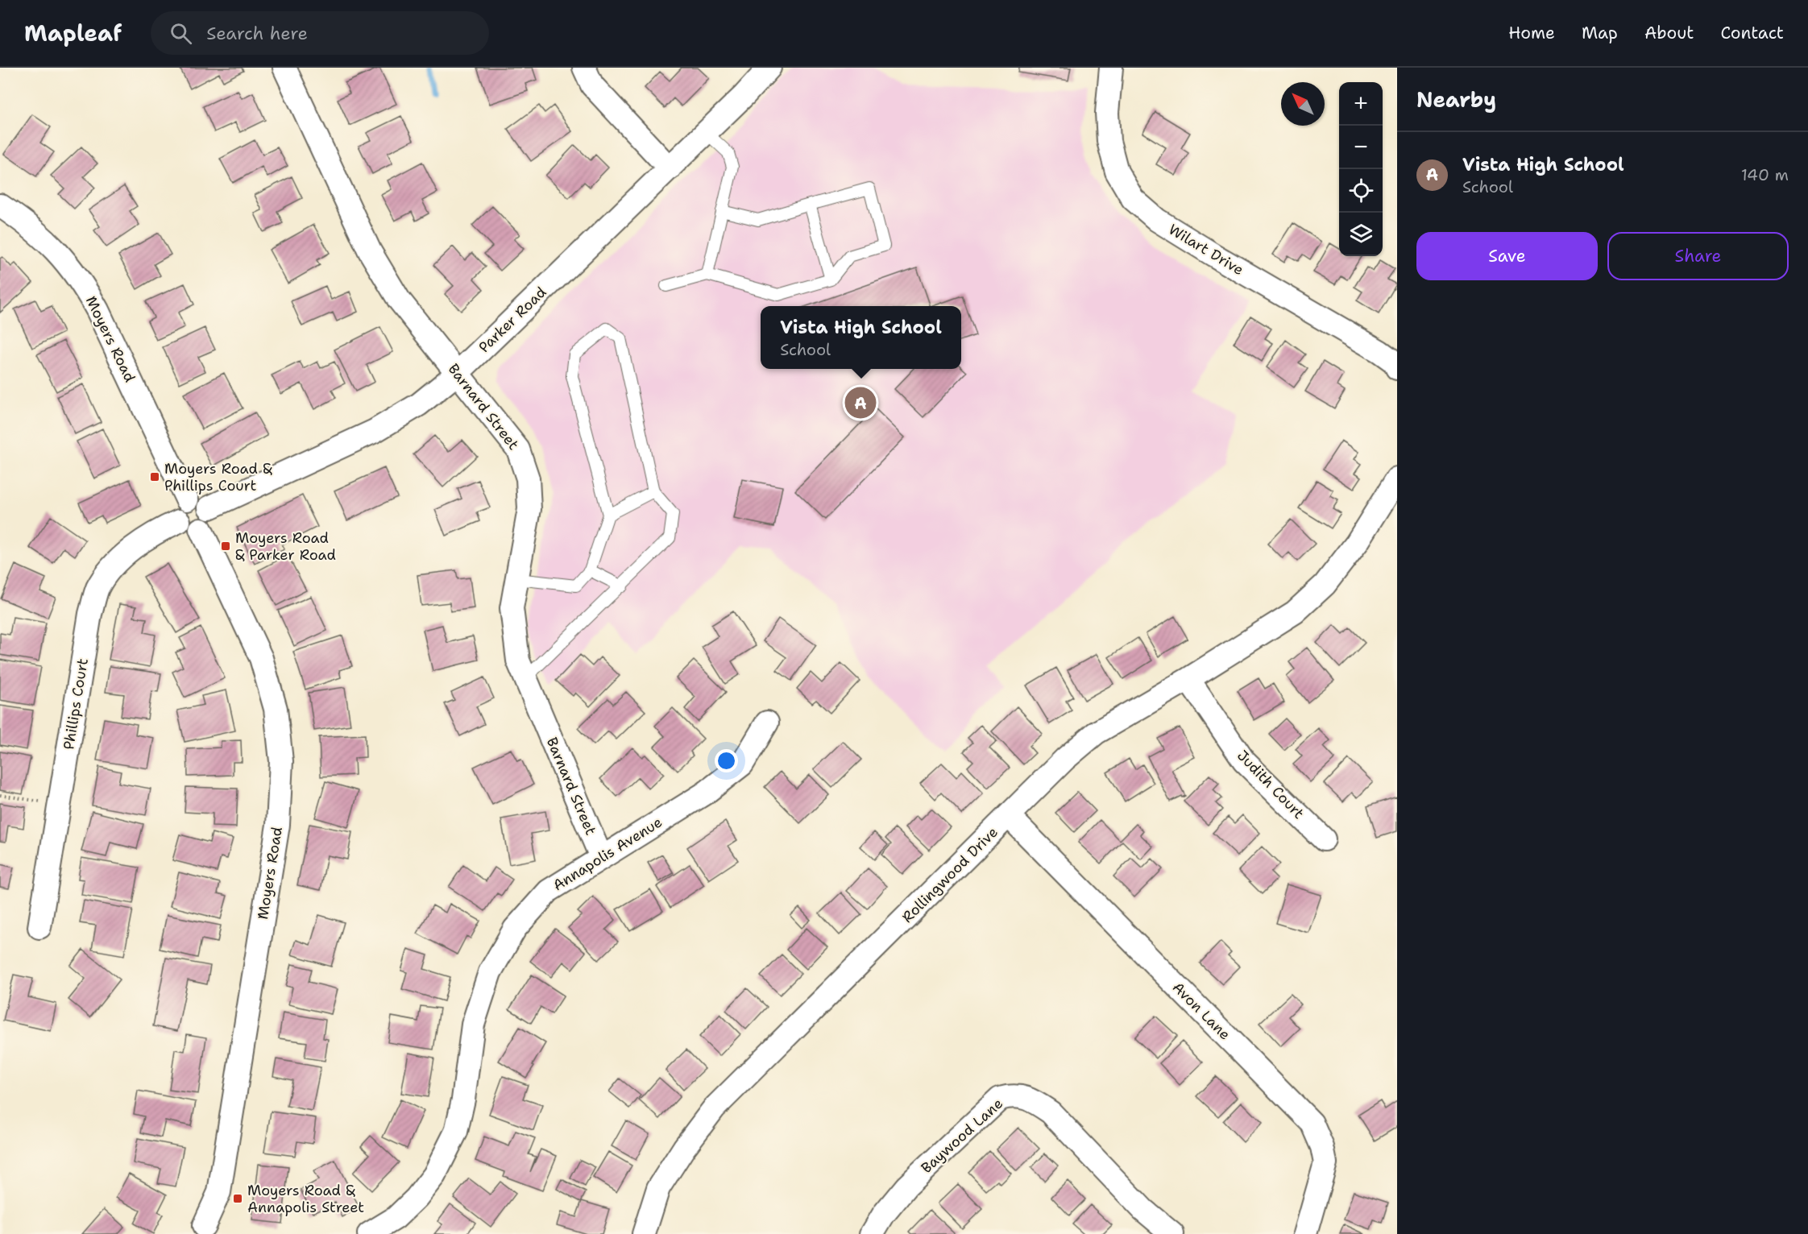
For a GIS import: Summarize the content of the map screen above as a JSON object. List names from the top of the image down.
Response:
{
  "streets": {
    "street": [
      "Wilart Drive",
      "Parker Road",
      "Moyers Road",
      "Barnard Street",
      "Phillips Court",
      "Judith Court",
      "Annapolis Avenue",
      "Rollingwood Drive",
      "Avon Lane",
      "Baywood Lane"
    ]
  },
  "crossings": [
    ["Parker Road", "Moyers Road"],
    ["Parker Road", "Barnard Street"],
    ["Parker Road", "Phillips Court"],
    ["Moyers Road", "Phillips Court"],
    ["Barnard Street", "Annapolis Avenue"],
    ["Judith Court", "Rollingwood Drive"],
    ["Rollingwood Drive", "Avon Lane"]
  ],
  "places": {
    "transit": ["Moyers Road & Phillips Court", "Moyers Road & Parker Road", "Moyers Road & Annapolis Street"]
  },
  "north": "top left",
  "page": {
    "header": "Mapleaf",
    "search": "Search here",
    "nav": [
      "Home",
      "Map",
      "About",
      "Contact"
    ],
    "heading": "Nearby",
    "map_buttons": ["+", "−"],
    "list": [
      {
        "mark": "A",
        "name": "Vista High School",
        "note": "School",
        "value": "140 m"
      }
    ],
    "buttons": ["Save", "Share"],
    "popup": ["Vista High School", "School"],
    "pins": "A"
  }
}
